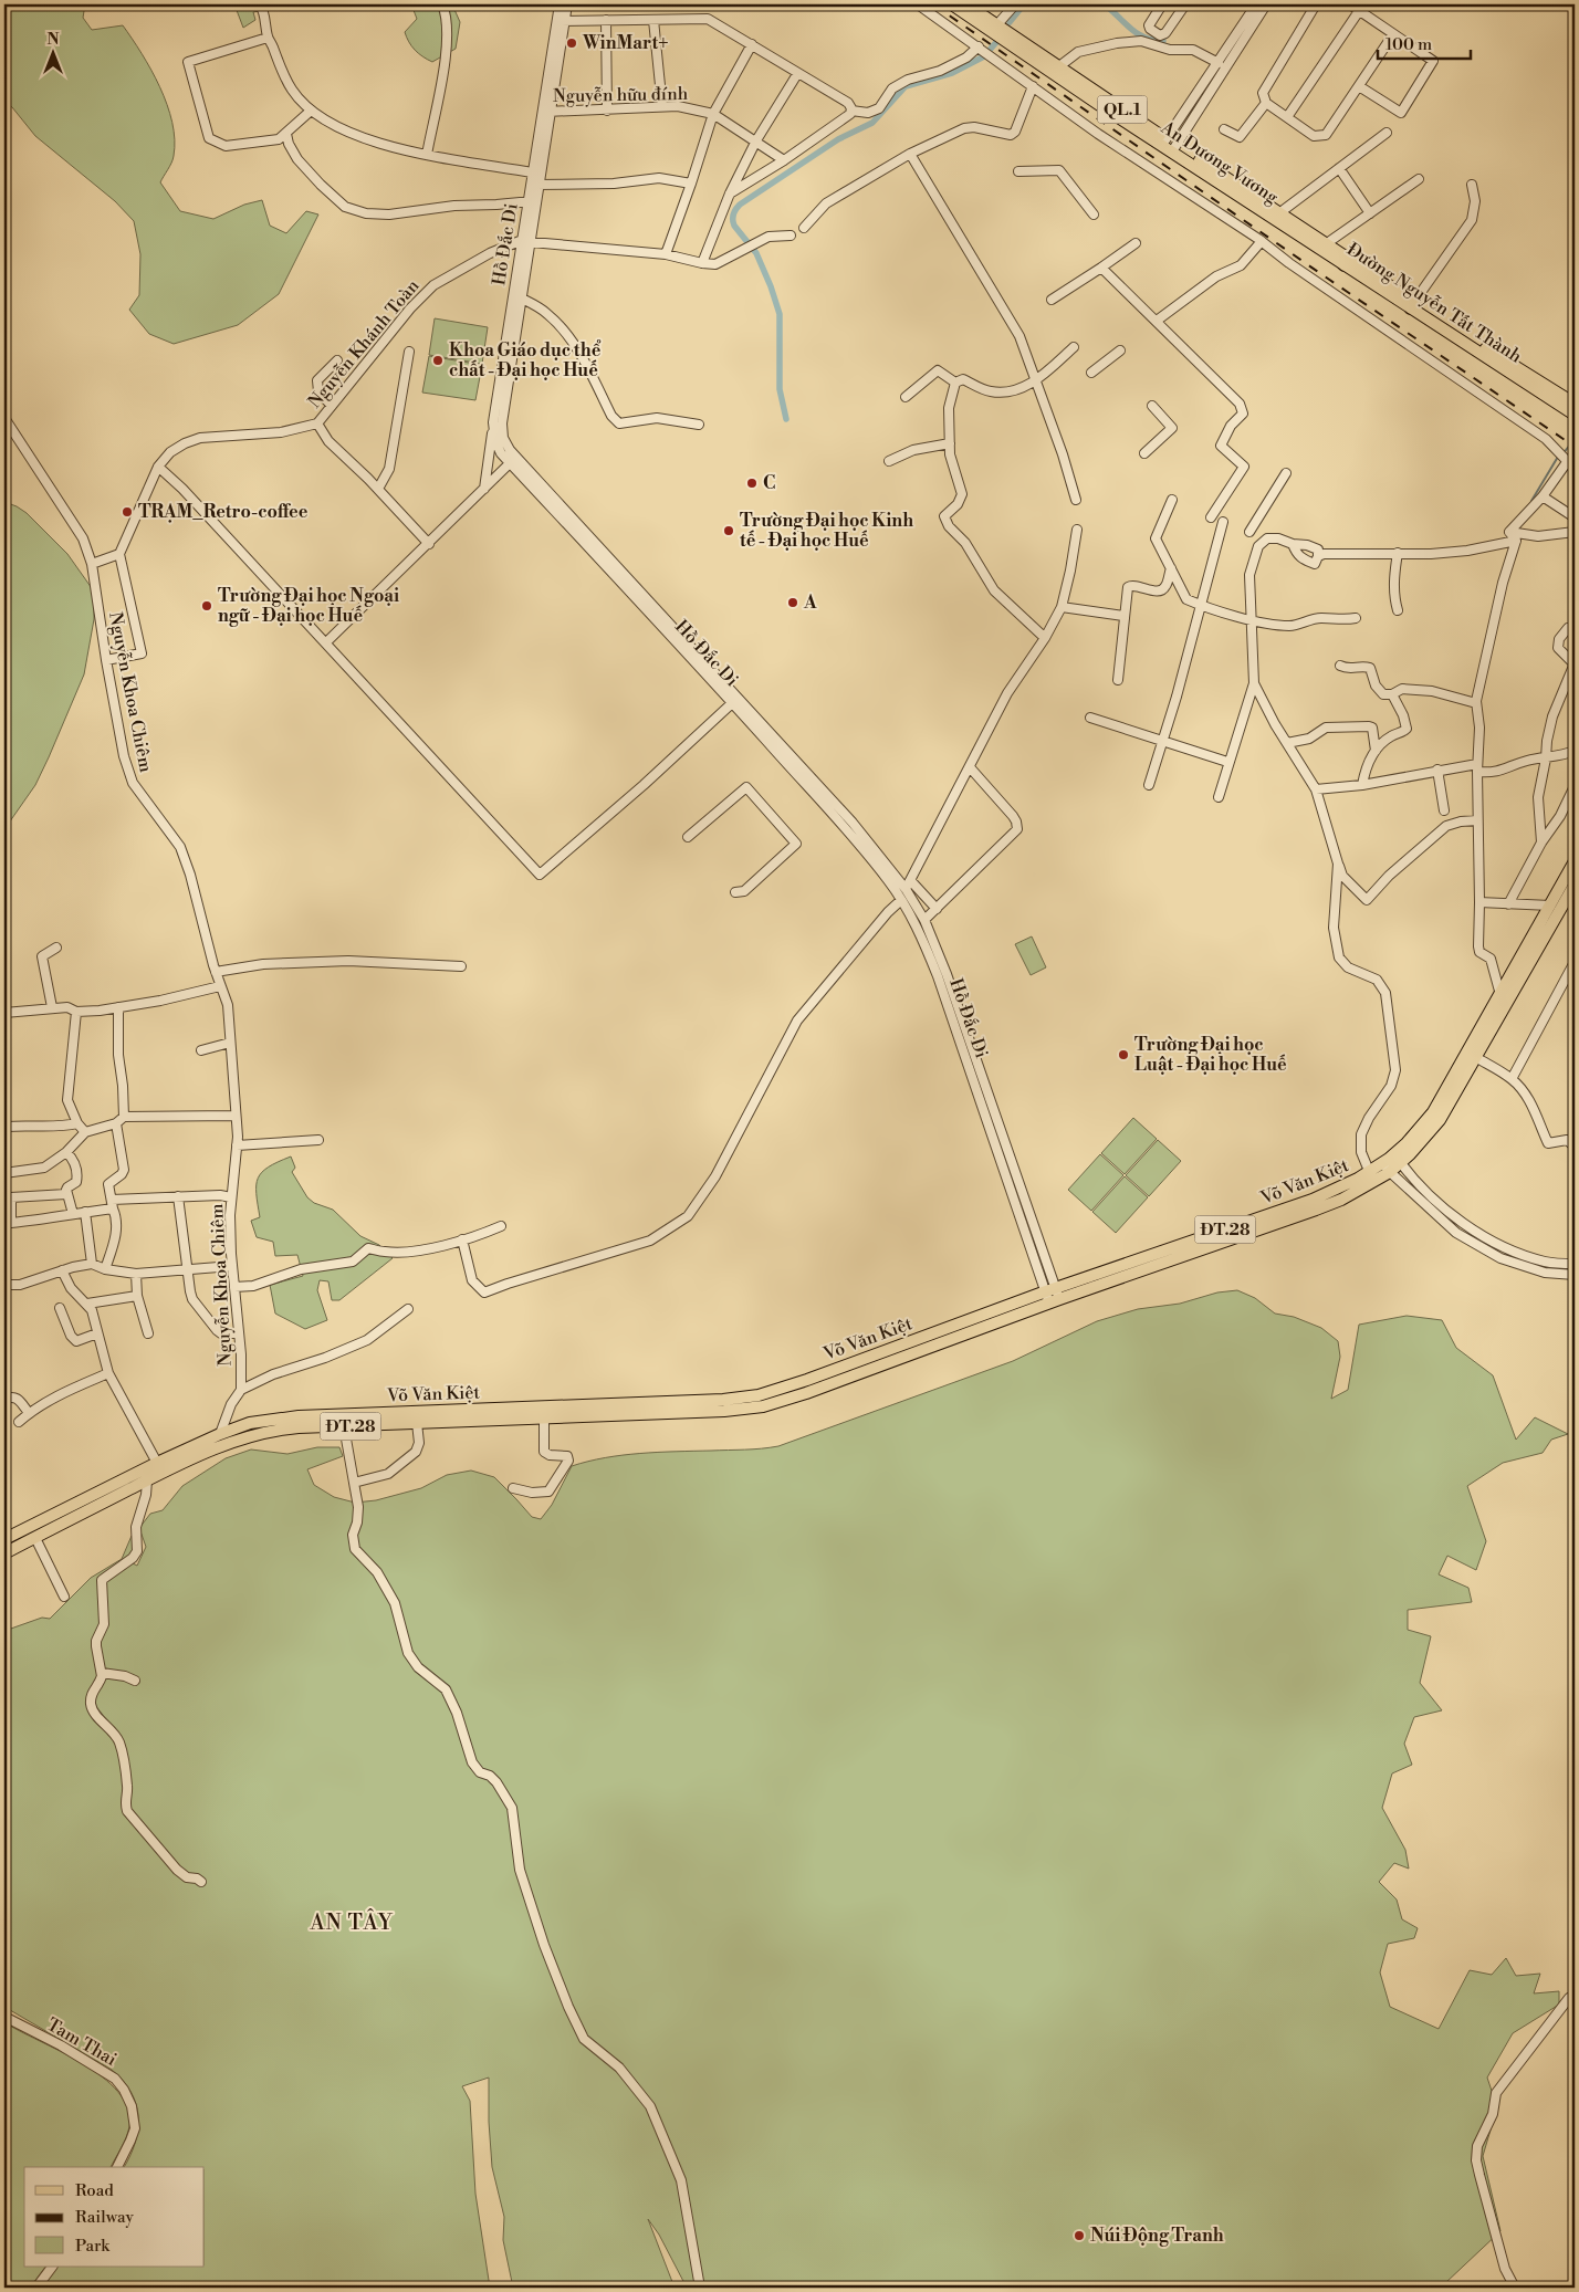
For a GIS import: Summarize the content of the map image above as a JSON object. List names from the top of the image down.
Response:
{
  "streets": {
    "main road": [
      "QL.1",
      "An Dương Vương",
      "Đường Nguyễn Tất Thành",
      "Võ Văn Kiệt",
      "ĐT.28"
    ],
    "street": [
      "Nguyễn hữu đính",
      "Hồ Đắc Di",
      "Nguyễn Khánh Toàn",
      "Nguyễn Khoa Chiêm",
      "Tam Thai"
    ]
  },
  "crossings": [
    ["Nguyễn hữu đính", "Hồ Đắc Di"],
    ["An Dương Vương", "Đường Nguyễn Tất Thành"],
    ["Hồ Đắc Di", "Nguyễn Khánh Toàn"],
    ["Hồ Đắc Di", "Võ Văn Kiệt"],
    ["Nguyễn Khoa Chiêm", "Võ Văn Kiệt"]
  ],
  "districts": ["AN TÂY"],
  "places": [
    "WinMart+",
    "Khoa Giáo dục thể chất - Đại học Huế",
    "C",
    "TRẠM_Retro-coffee",
    "Trường Đại học Kinh tế - Đại học Huế",
    "A",
    "Trường Đại học Ngoại ngữ - Đại học Huế",
    "Trường Đại học Luật - Đại học Huế",
    "Núi Động Tranh"
  ],
  "legend": ["Road", "Railway", "Park"],
  "scale_bar": "100 m",
  "north": "top"
}
